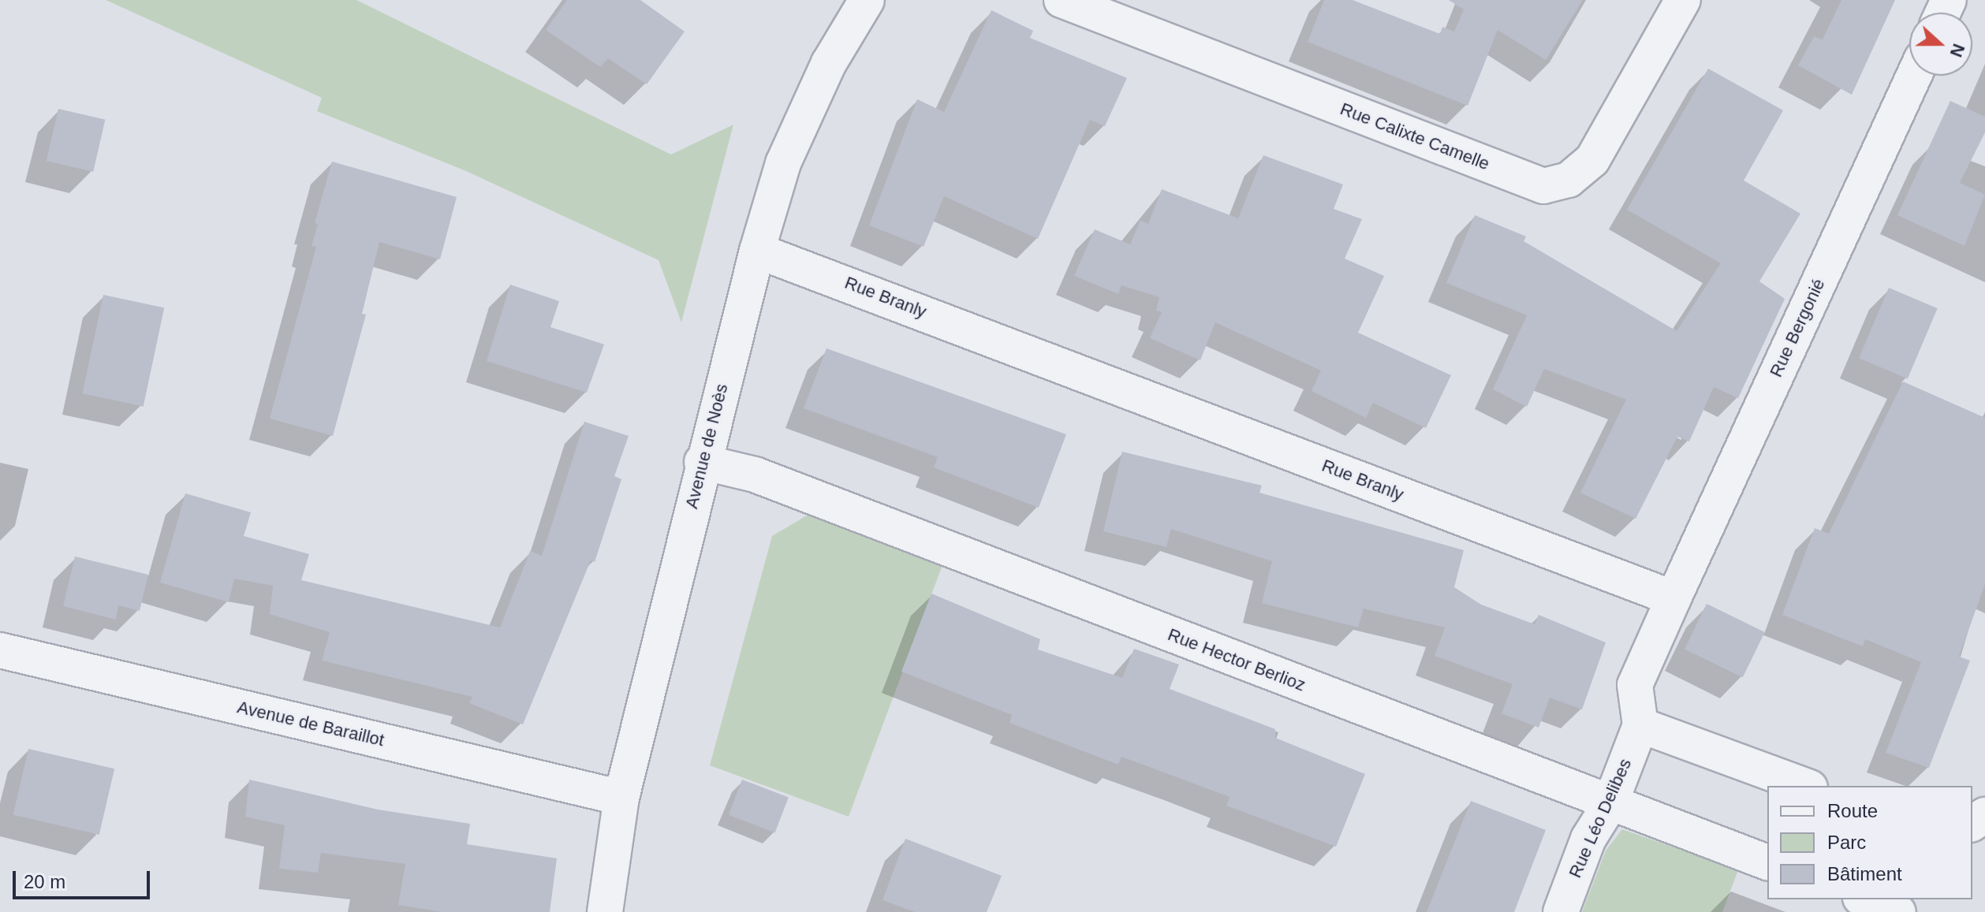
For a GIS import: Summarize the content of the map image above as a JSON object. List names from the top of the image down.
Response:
{
  "streets": {
    "street": [
      "Rue Calixte Camelle",
      "Rue Branly",
      "Rue Bergonié",
      "Avenue de Noès",
      "Rue Hector Berlioz",
      "Avenue de Baraillot",
      "Rue Léo Delibes"
    ]
  },
  "crossings": [
    ["Rue Branly", "Rue Bergonié"],
    ["Rue Branly", "Avenue de Noès"],
    ["Avenue de Noès", "Rue Hector Berlioz"],
    ["Avenue de Noès", "Avenue de Baraillot"],
    ["Rue Hector Berlioz", "Rue Léo Delibes"]
  ],
  "legend": ["Route", "Parc", "Bâtiment"],
  "scale_bar": "20 m",
  "north": "right"
}
